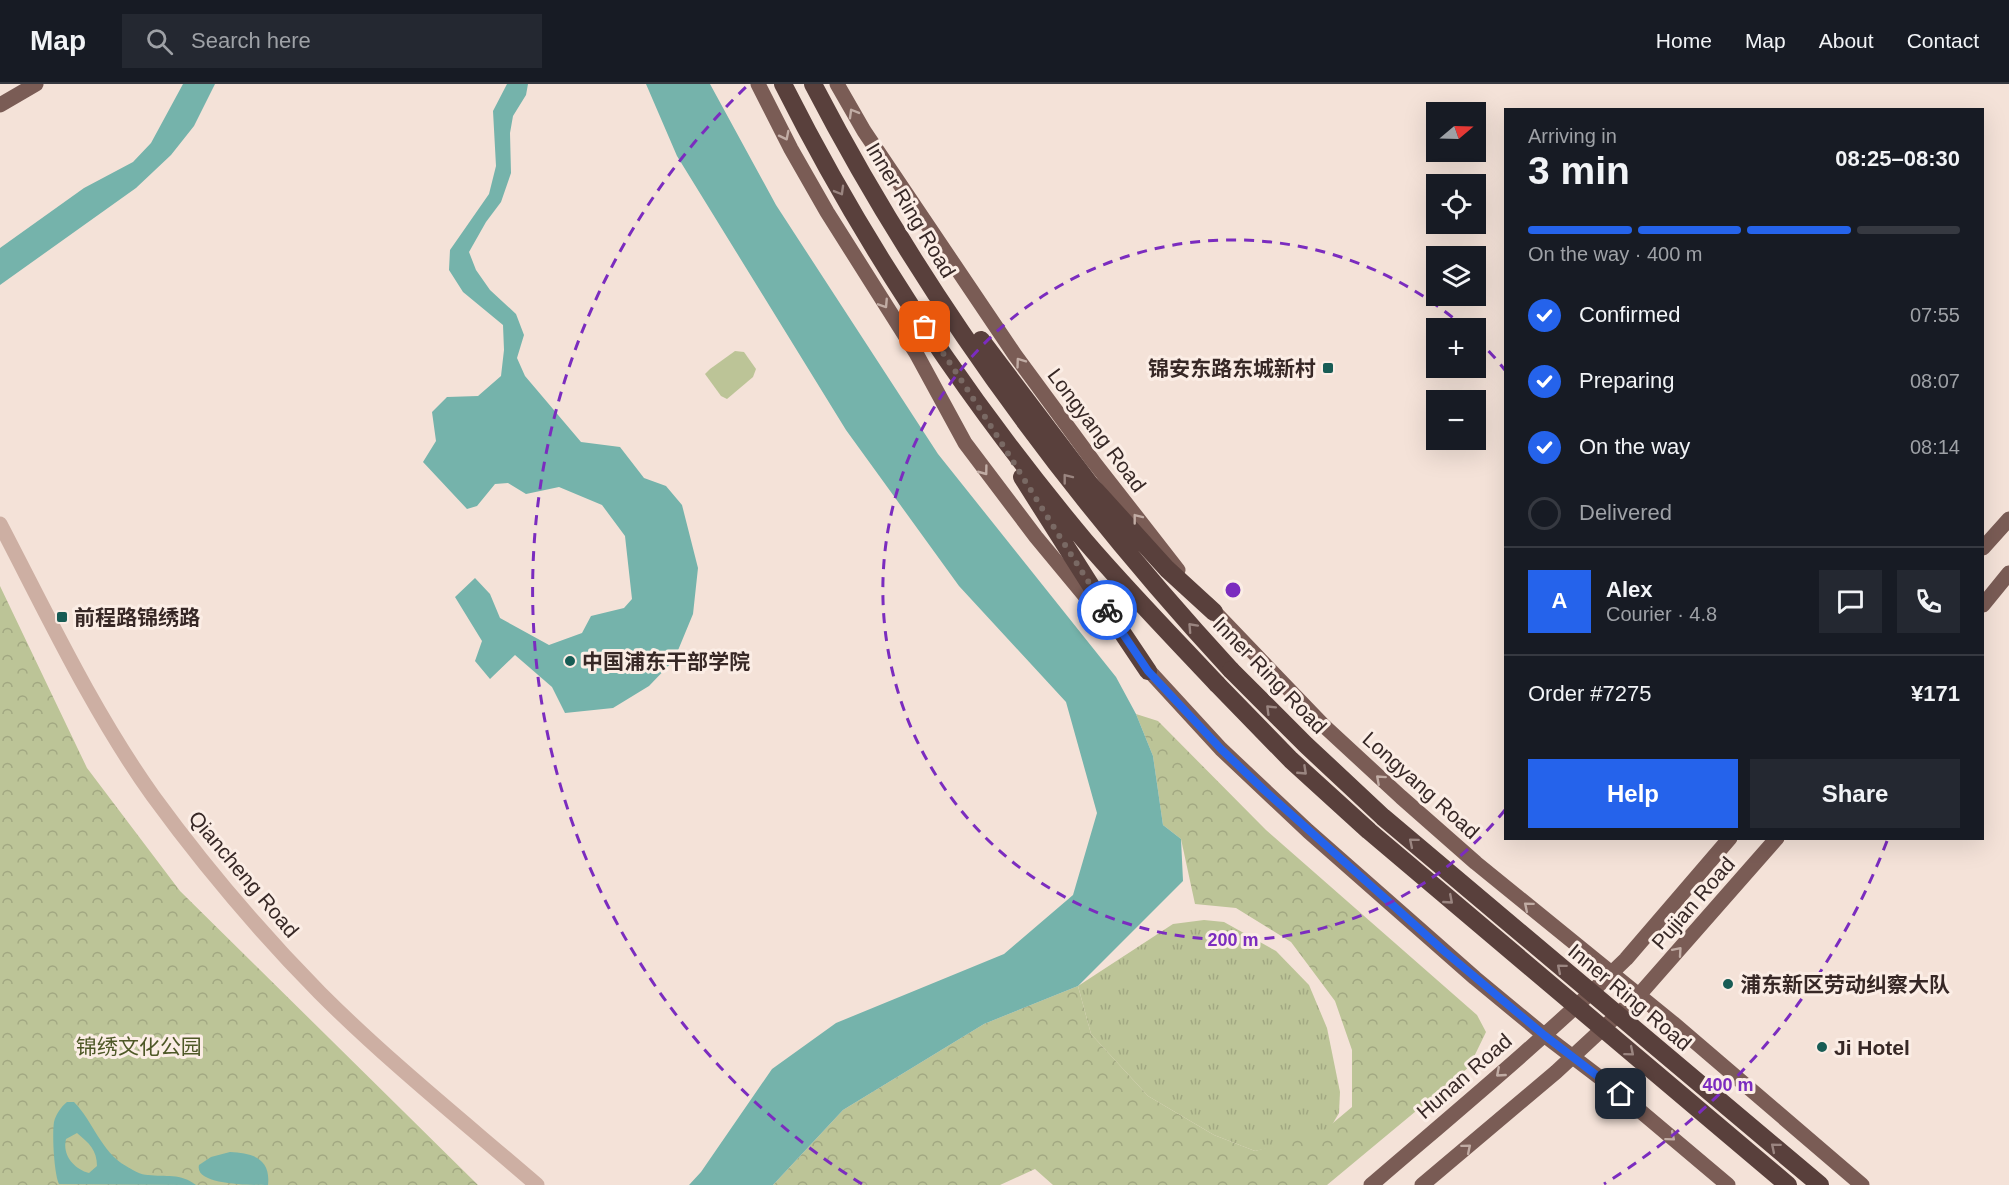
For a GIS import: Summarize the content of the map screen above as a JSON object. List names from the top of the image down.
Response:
{
  "streets": {
    "highway": ["Inner Ring Road"],
    "main road": ["Longyang Road", "Pujian Road", "Hunan Road"],
    "street": ["Qiancheng Road"]
  },
  "crossings": [
    ["Longyang Road", "Pujian Road"],
    ["Longyang Road", "Hunan Road"],
    ["Pujian Road", "Hunan Road"]
  ],
  "parks": ["锦绣文化公园"],
  "places": {
    "transit": ["锦安东路东城新村", "前程路锦绣路"],
    "other": ["中国浦东干部学院", "浦东新区劳动纠察大队", "Ji Hotel"]
  },
  "north": "right",
  "page": {
    "header": "Map",
    "search": "Search here",
    "nav": [
      "Home",
      "Map",
      "About",
      "Contact"
    ],
    "map_buttons": ["+", "−"],
    "heading": ["3 min", "Arriving in", "08:25–08:30"],
    "panel": [
      "Alex",
      "Courier · 4.8",
      "Order #7275",
      "¥171"
    ],
    "bar": "On the way · 400 m",
    "list": [
      ["Confirmed", "07:55"],
      ["Preparing", "08:07"],
      ["On the way", "08:14"],
      "Delivered"
    ],
    "round": "A",
    "buttons": ["Help", "Share"]
  },
  "rings": ["200 m", "400 m"]
}
